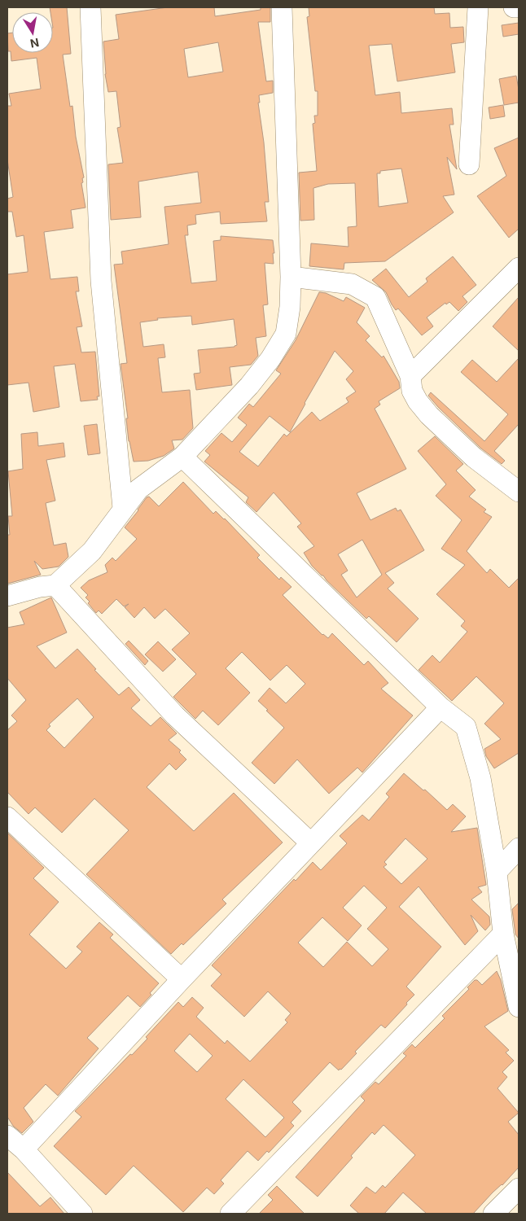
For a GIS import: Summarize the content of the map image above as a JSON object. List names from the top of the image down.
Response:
{
  "north": "bottom"
}
